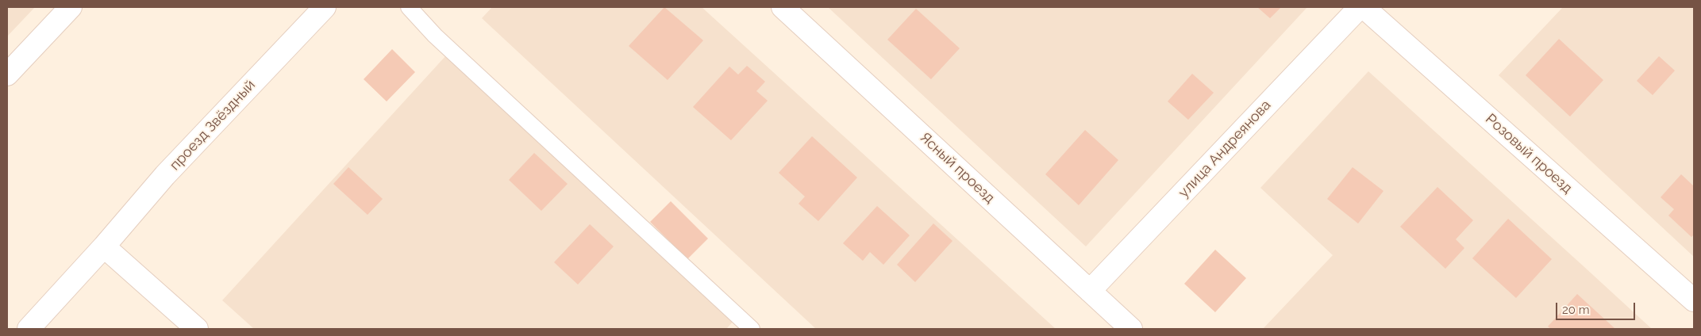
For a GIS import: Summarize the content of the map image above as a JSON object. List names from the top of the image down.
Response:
{
  "streets": {
    "street": [
      "проезд Звёздный",
      "улица Андреянова",
      "Розовый проезд",
      "Ясный проезд"
    ]
  },
  "crossings": [
    ["улица Андреянова", "Ясный проезд"]
  ],
  "scale_bar": "20 m"
}
